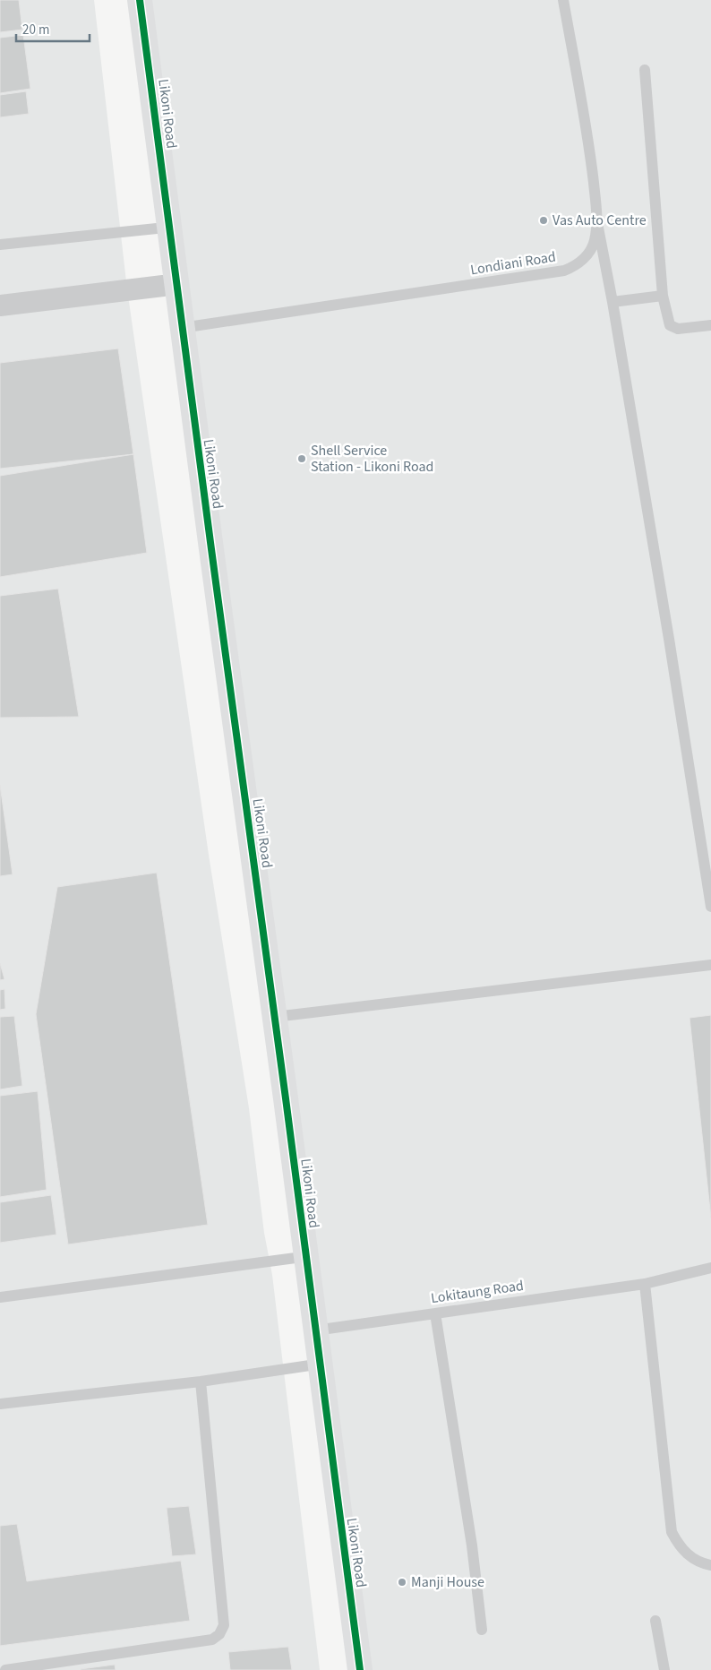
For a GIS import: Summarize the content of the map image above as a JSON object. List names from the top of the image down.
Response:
{
  "streets": {
    "street": ["Likoni Road"],
    "lane": ["Londiani Road", "Lokitaung Road"]
  },
  "crossings": [
    ["Likoni Road", "Londiani Road"],
    ["Likoni Road", "Lokitaung Road"]
  ],
  "places": ["Vas Auto Centre", "Shell Service Station - Likoni Road", "Manji House"],
  "scale_bar": "20 m"
}
